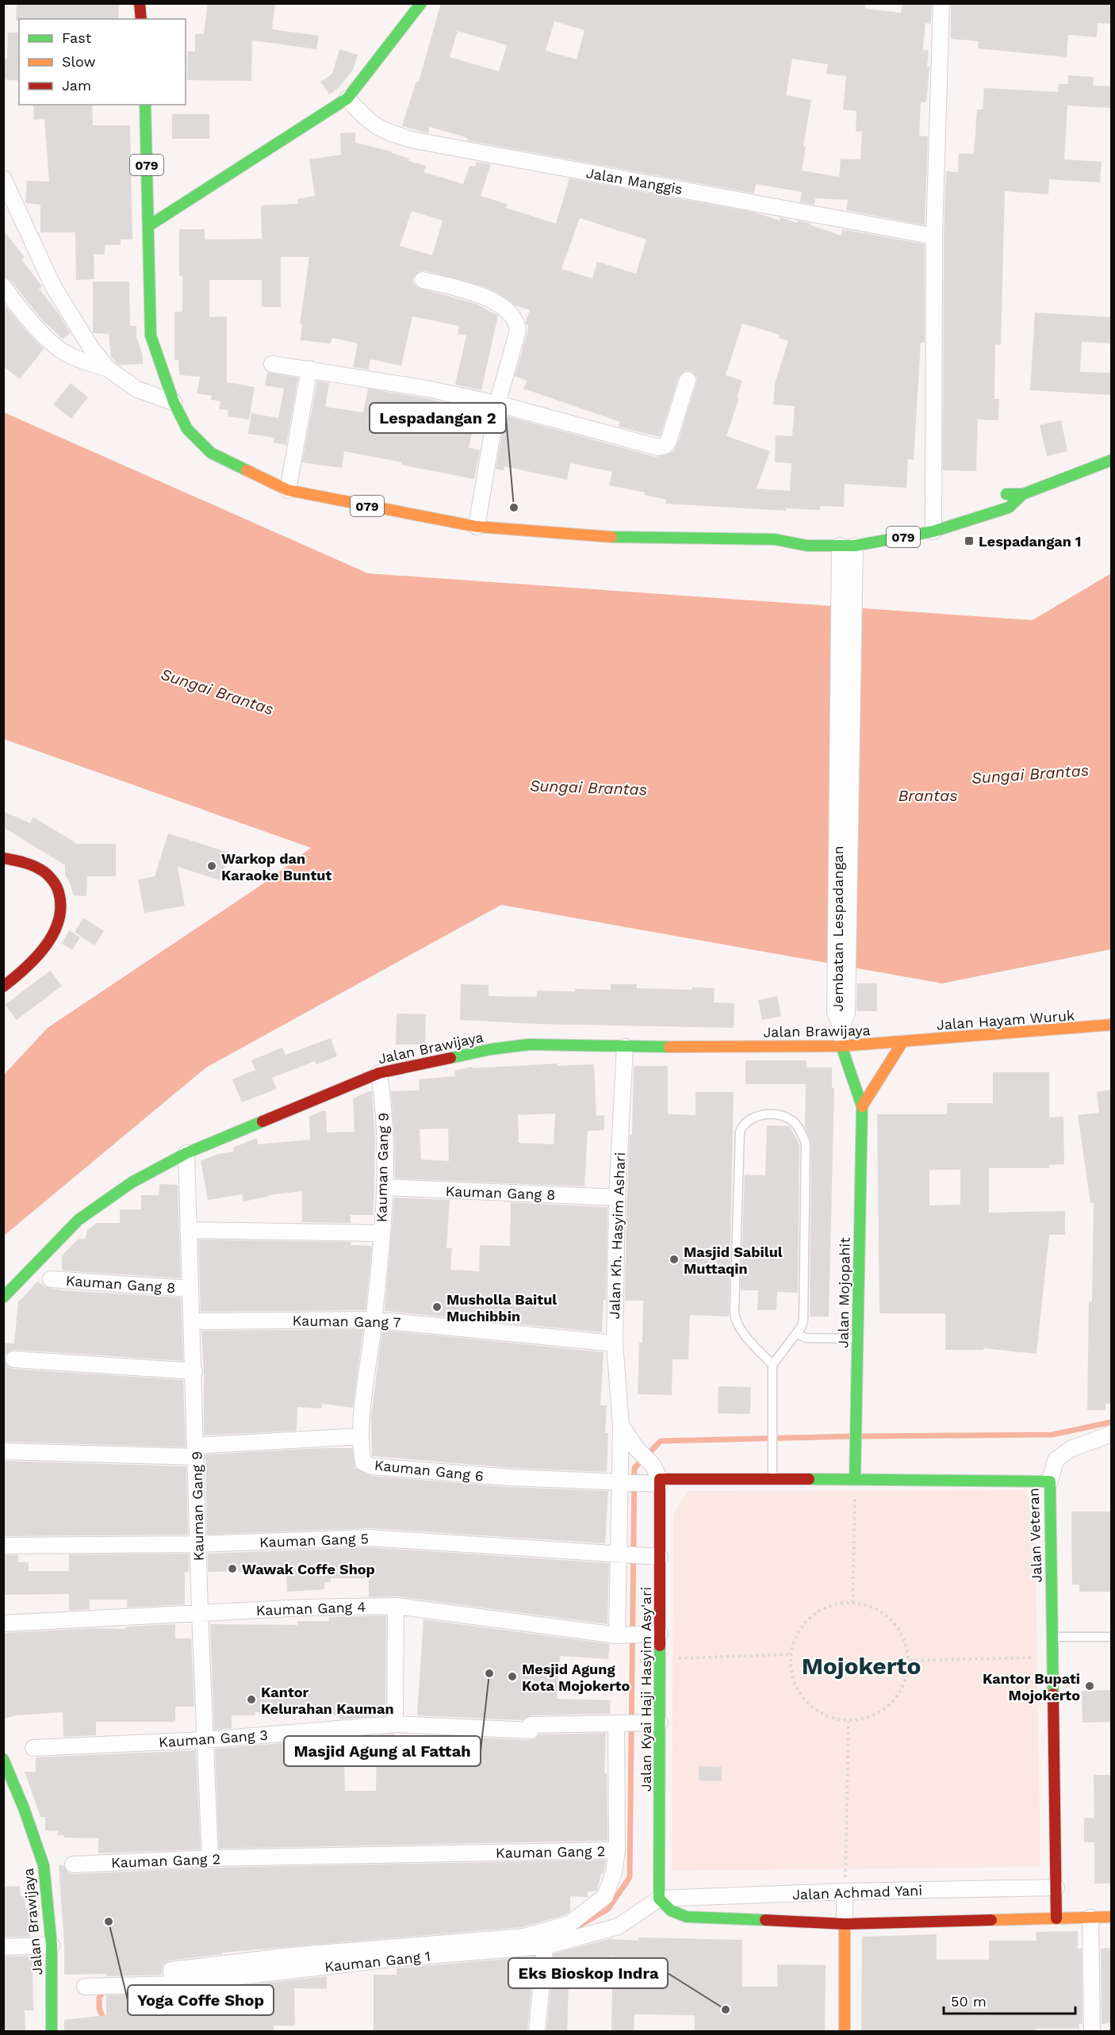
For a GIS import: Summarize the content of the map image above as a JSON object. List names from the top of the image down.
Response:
{
  "streets": {
    "main road": [
      "079",
      "Jalan Hayam Wuruk",
      "Jalan Brawijaya",
      "Jalan Mojopahit",
      "Jalan Veteran",
      "Jalan Kyai Haji Hasyim Asy'ari"
    ],
    "street": [
      "Jalan Manggis",
      "Jembatan Lespadangan",
      "Kauman Gang 9",
      "Kauman Gang 8",
      "Jalan Kh. Hasyim Ashari",
      "Kauman Gang 7",
      "Kauman Gang 6",
      "Kauman Gang 5",
      "Kauman Gang 4",
      "Kauman Gang 3",
      "Kauman Gang 2",
      "Jalan Achmad Yani",
      "Kauman Gang 1"
    ]
  },
  "crossings": [
    ["079", "Jembatan Lespadangan"],
    ["Jembatan Lespadangan", "Jalan Brawijaya"],
    ["Jembatan Lespadangan", "Jalan Mojopahit"],
    ["Jalan Hayam Wuruk", "Jalan Brawijaya"],
    ["Jalan Brawijaya", "Kauman Gang 9"],
    ["Jalan Brawijaya", "Jalan Kh. Hasyim Ashari"],
    ["Jalan Brawijaya", "Jalan Mojopahit"],
    ["Kauman Gang 9", "Kauman Gang 8"],
    ["Kauman Gang 9", "Kauman Gang 7"],
    ["Kauman Gang 9", "Kauman Gang 6"],
    ["Kauman Gang 9", "Kauman Gang 5"],
    ["Kauman Gang 9", "Kauman Gang 4"],
    ["Kauman Gang 9", "Kauman Gang 3"],
    ["Kauman Gang 9", "Kauman Gang 2"],
    ["Kauman Gang 8", "Jalan Kh. Hasyim Ashari"],
    ["Jalan Kh. Hasyim Ashari", "Kauman Gang 7"],
    ["Jalan Kh. Hasyim Ashari", "Kauman Gang 6"],
    ["Jalan Kh. Hasyim Ashari", "Jalan Veteran"],
    ["Jalan Kh. Hasyim Ashari", "Kauman Gang 5"],
    ["Jalan Kh. Hasyim Ashari", "Kauman Gang 4"],
    ["Jalan Kh. Hasyim Ashari", "Jalan Kyai Haji Hasyim Asy'ari"],
    ["Jalan Mojopahit", "Jalan Veteran"],
    ["Kauman Gang 6", "Jalan Veteran"],
    ["Kauman Gang 6", "Jalan Kyai Haji Hasyim Asy'ari"],
    ["Jalan Veteran", "Jalan Kyai Haji Hasyim Asy'ari"],
    ["Jalan Veteran", "Jalan Achmad Yani"],
    ["Kauman Gang 5", "Jalan Kyai Haji Hasyim Asy'ari"],
    ["Kauman Gang 4", "Jalan Kyai Haji Hasyim Asy'ari"],
    ["Jalan Kyai Haji Hasyim Asy'ari", "Jalan Achmad Yani"],
    ["Jalan Kyai Haji Hasyim Asy'ari", "Kauman Gang 1"],
    ["Kauman Gang 2", "Kauman Gang 1"],
    ["Jalan Achmad Yani", "Kauman Gang 1"]
  ],
  "districts": ["Mojokerto"],
  "water": ["Sungai Brantas", "Brantas"],
  "places": {
    "other": [
      "Lespadangan 2",
      "Warkop dan Karaoke Buntut",
      "Masjid Sabilul Muttaqin",
      "Musholla Baitul Muchibbin",
      "Wawak Coffe Shop",
      "Masjid Agung al Fattah",
      "Mesjid Agung Kota Mojokerto",
      "Kantor Bupati Mojokerto",
      "Kantor Kelurahan Kauman",
      "Yoga Coffe Shop",
      "Eks Bioskop Indra"
    ],
    "transit": ["Lespadangan 1"]
  },
  "legend": ["Fast", "Slow", "Jam"],
  "scale_bar": "50 m"
}
